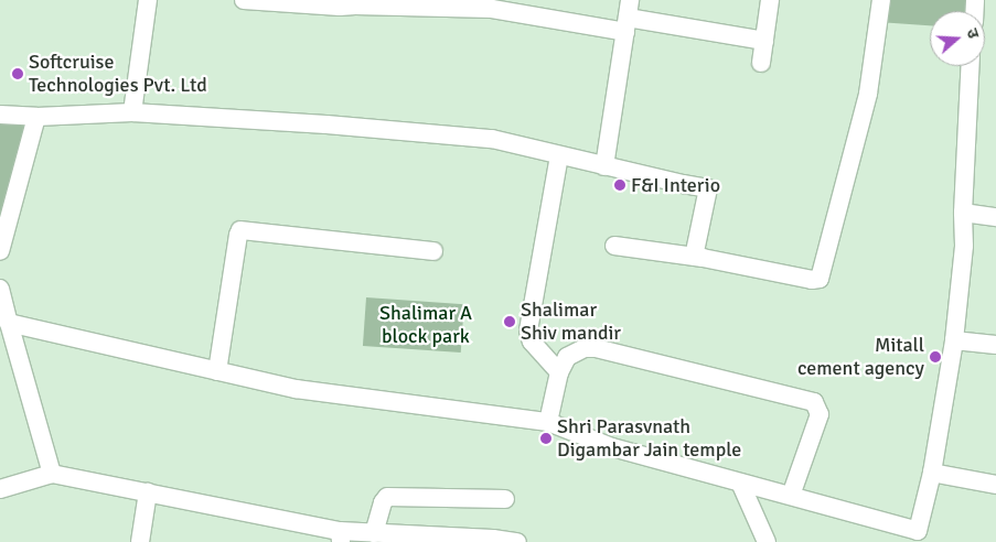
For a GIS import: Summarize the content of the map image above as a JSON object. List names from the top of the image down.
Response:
{
  "parks": ["Shalimar A block park"],
  "places": [
    "Softcruise Technologies Pvt. Ltd",
    "F&I Interio",
    "Shalimar Shiv mandir",
    "Mitall cement agency",
    "Shri Parasvnath Digambar Jain temple"
  ],
  "north": "right"
}
